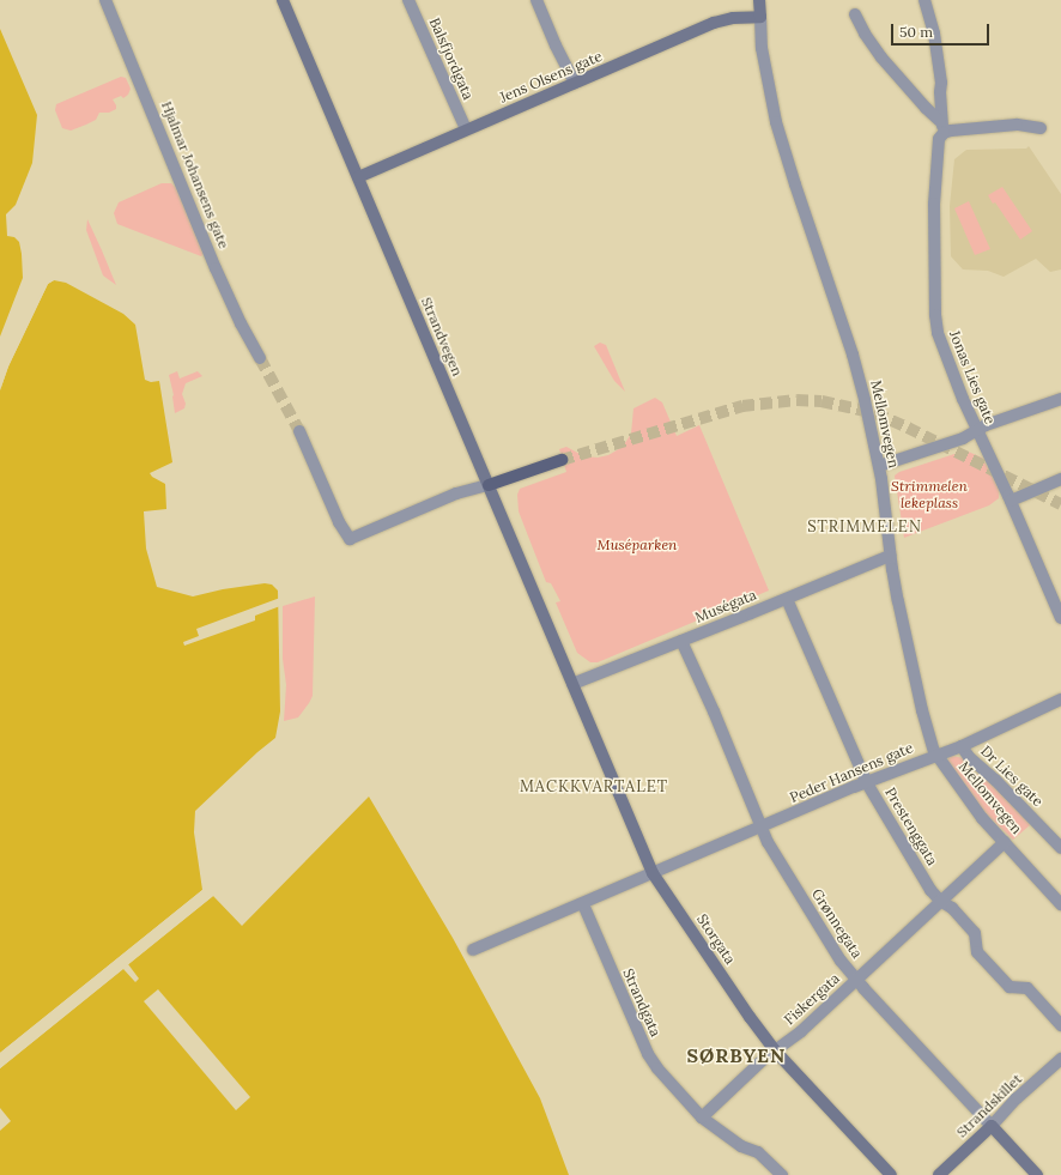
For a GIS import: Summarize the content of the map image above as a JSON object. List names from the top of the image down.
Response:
{
  "streets": {
    "street": [
      "Balsfjordgata",
      "Jens Olsens gate",
      "Hjalmar Johansens gate",
      "Strandvegen",
      "Jonas Lies gate",
      "Mellomvegen",
      "Muségata",
      "Peder Hansens gate",
      "Dr Lies gate",
      "Prestenggata",
      "Grønnegata",
      "Storgata",
      "Fiskergata",
      "Strandgata",
      "Strandskillet"
    ]
  },
  "crossings": [
    ["Balsfjordgata", "Jens Olsens gate"],
    ["Jens Olsens gate", "Strandvegen"],
    ["Jens Olsens gate", "Mellomvegen"],
    ["Strandvegen", "Muségata"],
    ["Strandvegen", "Storgata"],
    ["Mellomvegen", "Muségata"],
    ["Mellomvegen", "Peder Hansens gate"],
    ["Mellomvegen", "Fiskergata"],
    ["Muségata", "Prestenggata"],
    ["Muségata", "Grønnegata"],
    ["Muségata", "Storgata"],
    ["Peder Hansens gate", "Dr Lies gate"],
    ["Peder Hansens gate", "Prestenggata"],
    ["Peder Hansens gate", "Grønnegata"],
    ["Peder Hansens gate", "Storgata"],
    ["Peder Hansens gate", "Strandgata"],
    ["Prestenggata", "Fiskergata"],
    ["Grønnegata", "Fiskergata"],
    ["Grønnegata", "Strandskillet"],
    ["Storgata", "Fiskergata"],
    ["Fiskergata", "Strandgata"]
  ],
  "districts": ["STRIMMELEN", "MACKKVARTALET", "SØRBYEN"],
  "parks": ["Strimmelen lekeplass", "Muséparken"],
  "scale_bar": "50 m"
}
